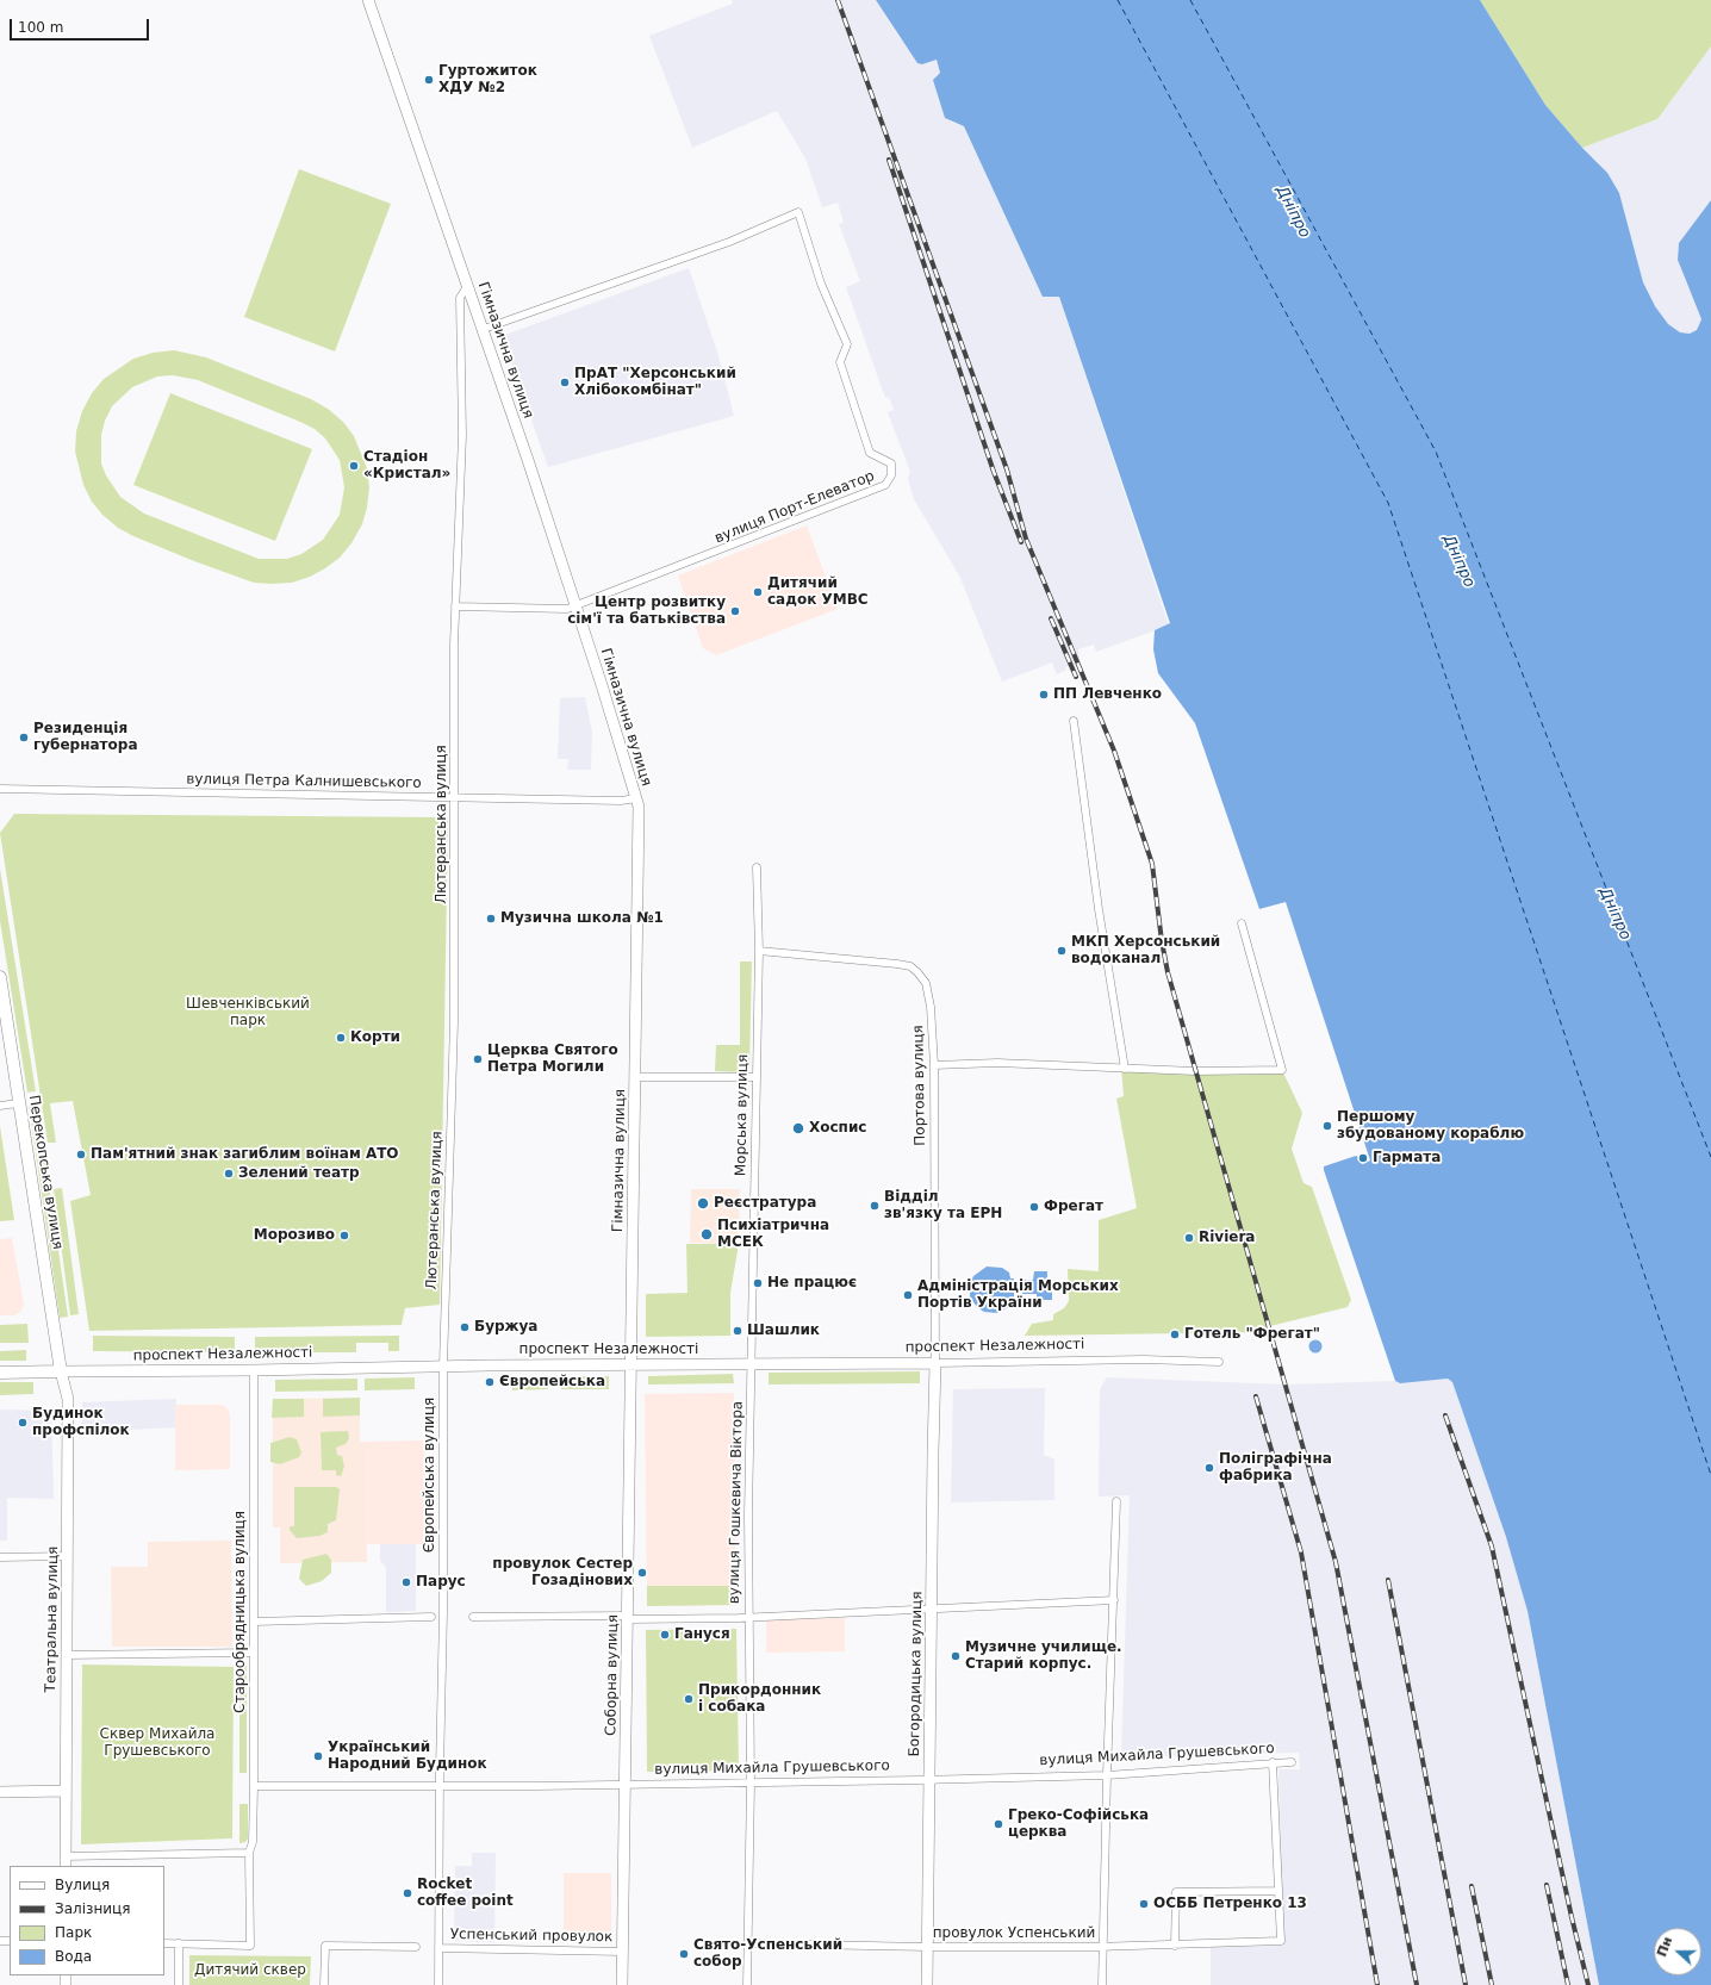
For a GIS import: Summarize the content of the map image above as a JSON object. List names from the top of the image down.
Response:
{
  "streets": {
    "main road": ["Перекопська вулиця", "проспект Незалежності"],
    "street": [
      "Гімназична вулиця",
      "вулиця Порт-Елеватор",
      "вулиця Петра Калнишевського",
      "Лютеранська вулиця",
      "Портова вулиця",
      "Морська вулиця",
      "Європейська вулиця",
      "вулиця Гошкевича Віктора",
      "Старообрядницька вулиця",
      "Театральна вулиця",
      "Богородицька вулиця",
      "Соборна вулиця",
      "вулиця Михайла Грушевського",
      "провулок Успенський",
      "Успенський провулок"
    ]
  },
  "crossings": [
    ["Гімназична вулиця", "вулиця Порт-Елеватор"],
    ["Гімназична вулиця", "вулиця Петра Калнишевського"],
    ["Гімназична вулиця", "Лютеранська вулиця"],
    ["Гімназична вулиця", "проспект Незалежності"],
    ["Гімназична вулиця", "Соборна вулиця"],
    ["вулиця Порт-Елеватор", "Лютеранська вулиця"],
    ["вулиця Петра Калнишевського", "Лютеранська вулиця"],
    ["Лютеранська вулиця", "проспект Незалежності"],
    ["Лютеранська вулиця", "Європейська вулиця"],
    ["Портова вулиця", "Морська вулиця"],
    ["Портова вулиця", "проспект Незалежності"],
    ["Портова вулиця", "Богородицька вулиця"],
    ["Морська вулиця", "проспект Незалежності"],
    ["Морська вулиця", "вулиця Гошкевича Віктора"],
    ["Перекопська вулиця", "проспект Незалежності"],
    ["Перекопська вулиця", "Театральна вулиця"],
    ["проспект Незалежності", "Європейська вулиця"],
    ["проспект Незалежності", "вулиця Гошкевича Віктора"],
    ["проспект Незалежності", "Старообрядницька вулиця"],
    ["проспект Незалежності", "Театральна вулиця"],
    ["проспект Незалежності", "Богородицька вулиця"],
    ["проспект Незалежності", "Соборна вулиця"],
    ["Європейська вулиця", "вулиця Михайла Грушевського"],
    ["Європейська вулиця", "Успенський провулок"],
    ["вулиця Гошкевича Віктора", "вулиця Михайла Грушевського"],
    ["вулиця Гошкевича Віктора", "провулок Успенський"],
    ["Старообрядницька вулиця", "вулиця Михайла Грушевського"],
    ["Богородицька вулиця", "вулиця Михайла Грушевського"],
    ["Богородицька вулиця", "провулок Успенський"],
    ["Соборна вулиця", "вулиця Михайла Грушевського"],
    ["Соборна вулиця", "Успенський провулок"]
  ],
  "water": ["Дніпро"],
  "parks": ["Шевченківський парк", "Сквер Михайла Грушевського", "Дитячий сквер"],
  "places": [
    "Гуртожиток ХДУ №2",
    "ПрАТ \"Херсонський Хлібокомбінат\"",
    "Стадіон «Кристал»",
    "Дитячий садок УМВС",
    "Центр розвитку сім'ї та батьківства",
    "ПП Левченко",
    "Резиденція губернатора",
    "Музична школа №1",
    "МКП Херсонський водоканал",
    "Корти",
    "Церква Святого Петра Могили",
    "Першому збудованому кораблю",
    "Хоспис",
    "Пам'ятний знак загиблим воїнам АТО",
    "Гармата",
    "Зелений театр",
    "Реєстратура",
    "Відділ зв'язку та ЕРН",
    "Фрегат",
    "Психіатрична МСЕК",
    "Морозиво",
    "Riviera",
    "Не працює",
    "Адміністрація Морських Портів України",
    "Буржуа",
    "Шашлик",
    "Готель \"Фрегат\"",
    "Європейська",
    "Будинок профспілок",
    "Поліграфічна фабрика",
    "провулок Сестер Гозадінових",
    "Парус",
    "Гануся",
    "Музичне училище. Старий корпус.",
    "Прикордонник і собака",
    "Український Народний Будинок",
    "Греко-Софійська церква",
    "Rocket coffee point",
    "ОСББ Петренко 13",
    "Свято-Успенський собор"
  ],
  "legend": [
    "Вулиця",
    "Залізниця",
    "Парк",
    "Вода"
  ],
  "scale_bar": "100 m",
  "north": "left"
}
